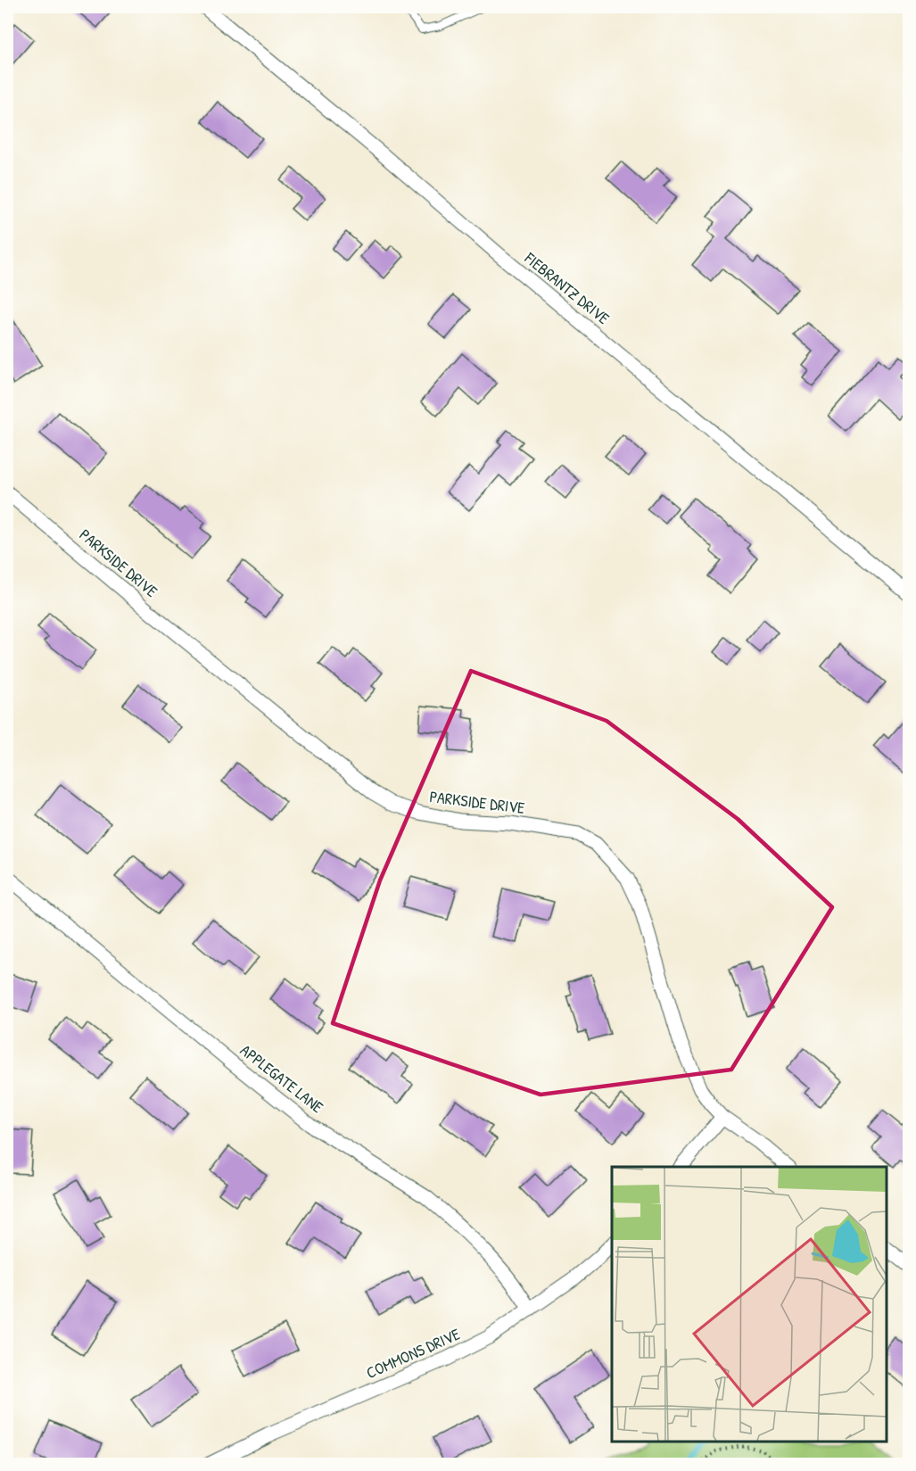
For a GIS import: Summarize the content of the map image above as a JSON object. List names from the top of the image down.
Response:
{
  "streets": {
    "street": [
      "FIEBRANTZ DRIVE",
      "PARKSIDE DRIVE",
      "APPLEGATE LANE",
      "COMMONS DRIVE"
    ]
  },
  "crossings": [
    ["APPLEGATE LANE", "COMMONS DRIVE"]
  ]
}
